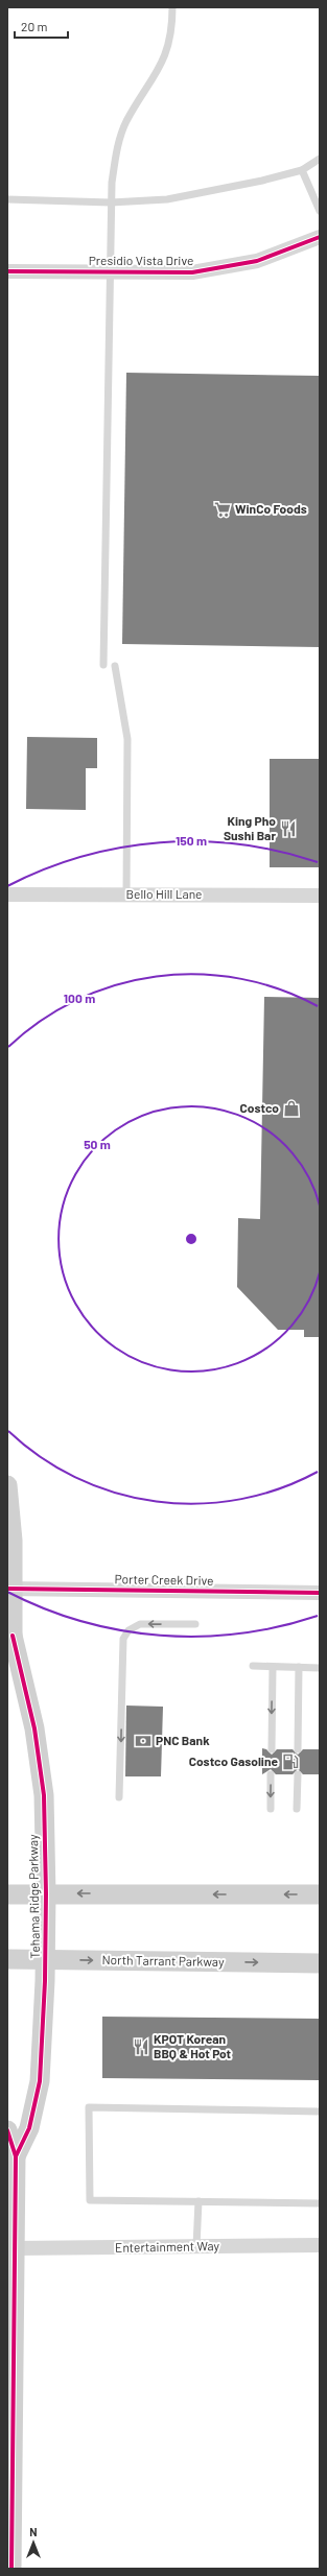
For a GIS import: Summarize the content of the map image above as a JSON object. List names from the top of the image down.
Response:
{
  "streets": {
    "street": [
      "Presidio Vista Drive",
      "Bello Hill Lane",
      "Porter Creek Drive",
      "Tehama Ridge Parkway",
      "North Tarrant Parkway",
      "Entertainment Way"
    ]
  },
  "crossings": [
    ["Porter Creek Drive", "Tehama Ridge Parkway"],
    ["Tehama Ridge Parkway", "North Tarrant Parkway"],
    ["Tehama Ridge Parkway", "Entertainment Way"]
  ],
  "places": {
    "supermarket": ["WinCo Foods"],
    "restaurant": ["King Pho Sushi Bar", "KPOT Korean BBQ & Hot Pot"],
    "shop": ["Costco"],
    "bank": ["PNC Bank"],
    "fuel station": ["Costco Gasoline"]
  },
  "scale_bar": "20 m",
  "north": "top",
  "rings": ["150 m", "100 m", "50 m"]
}
